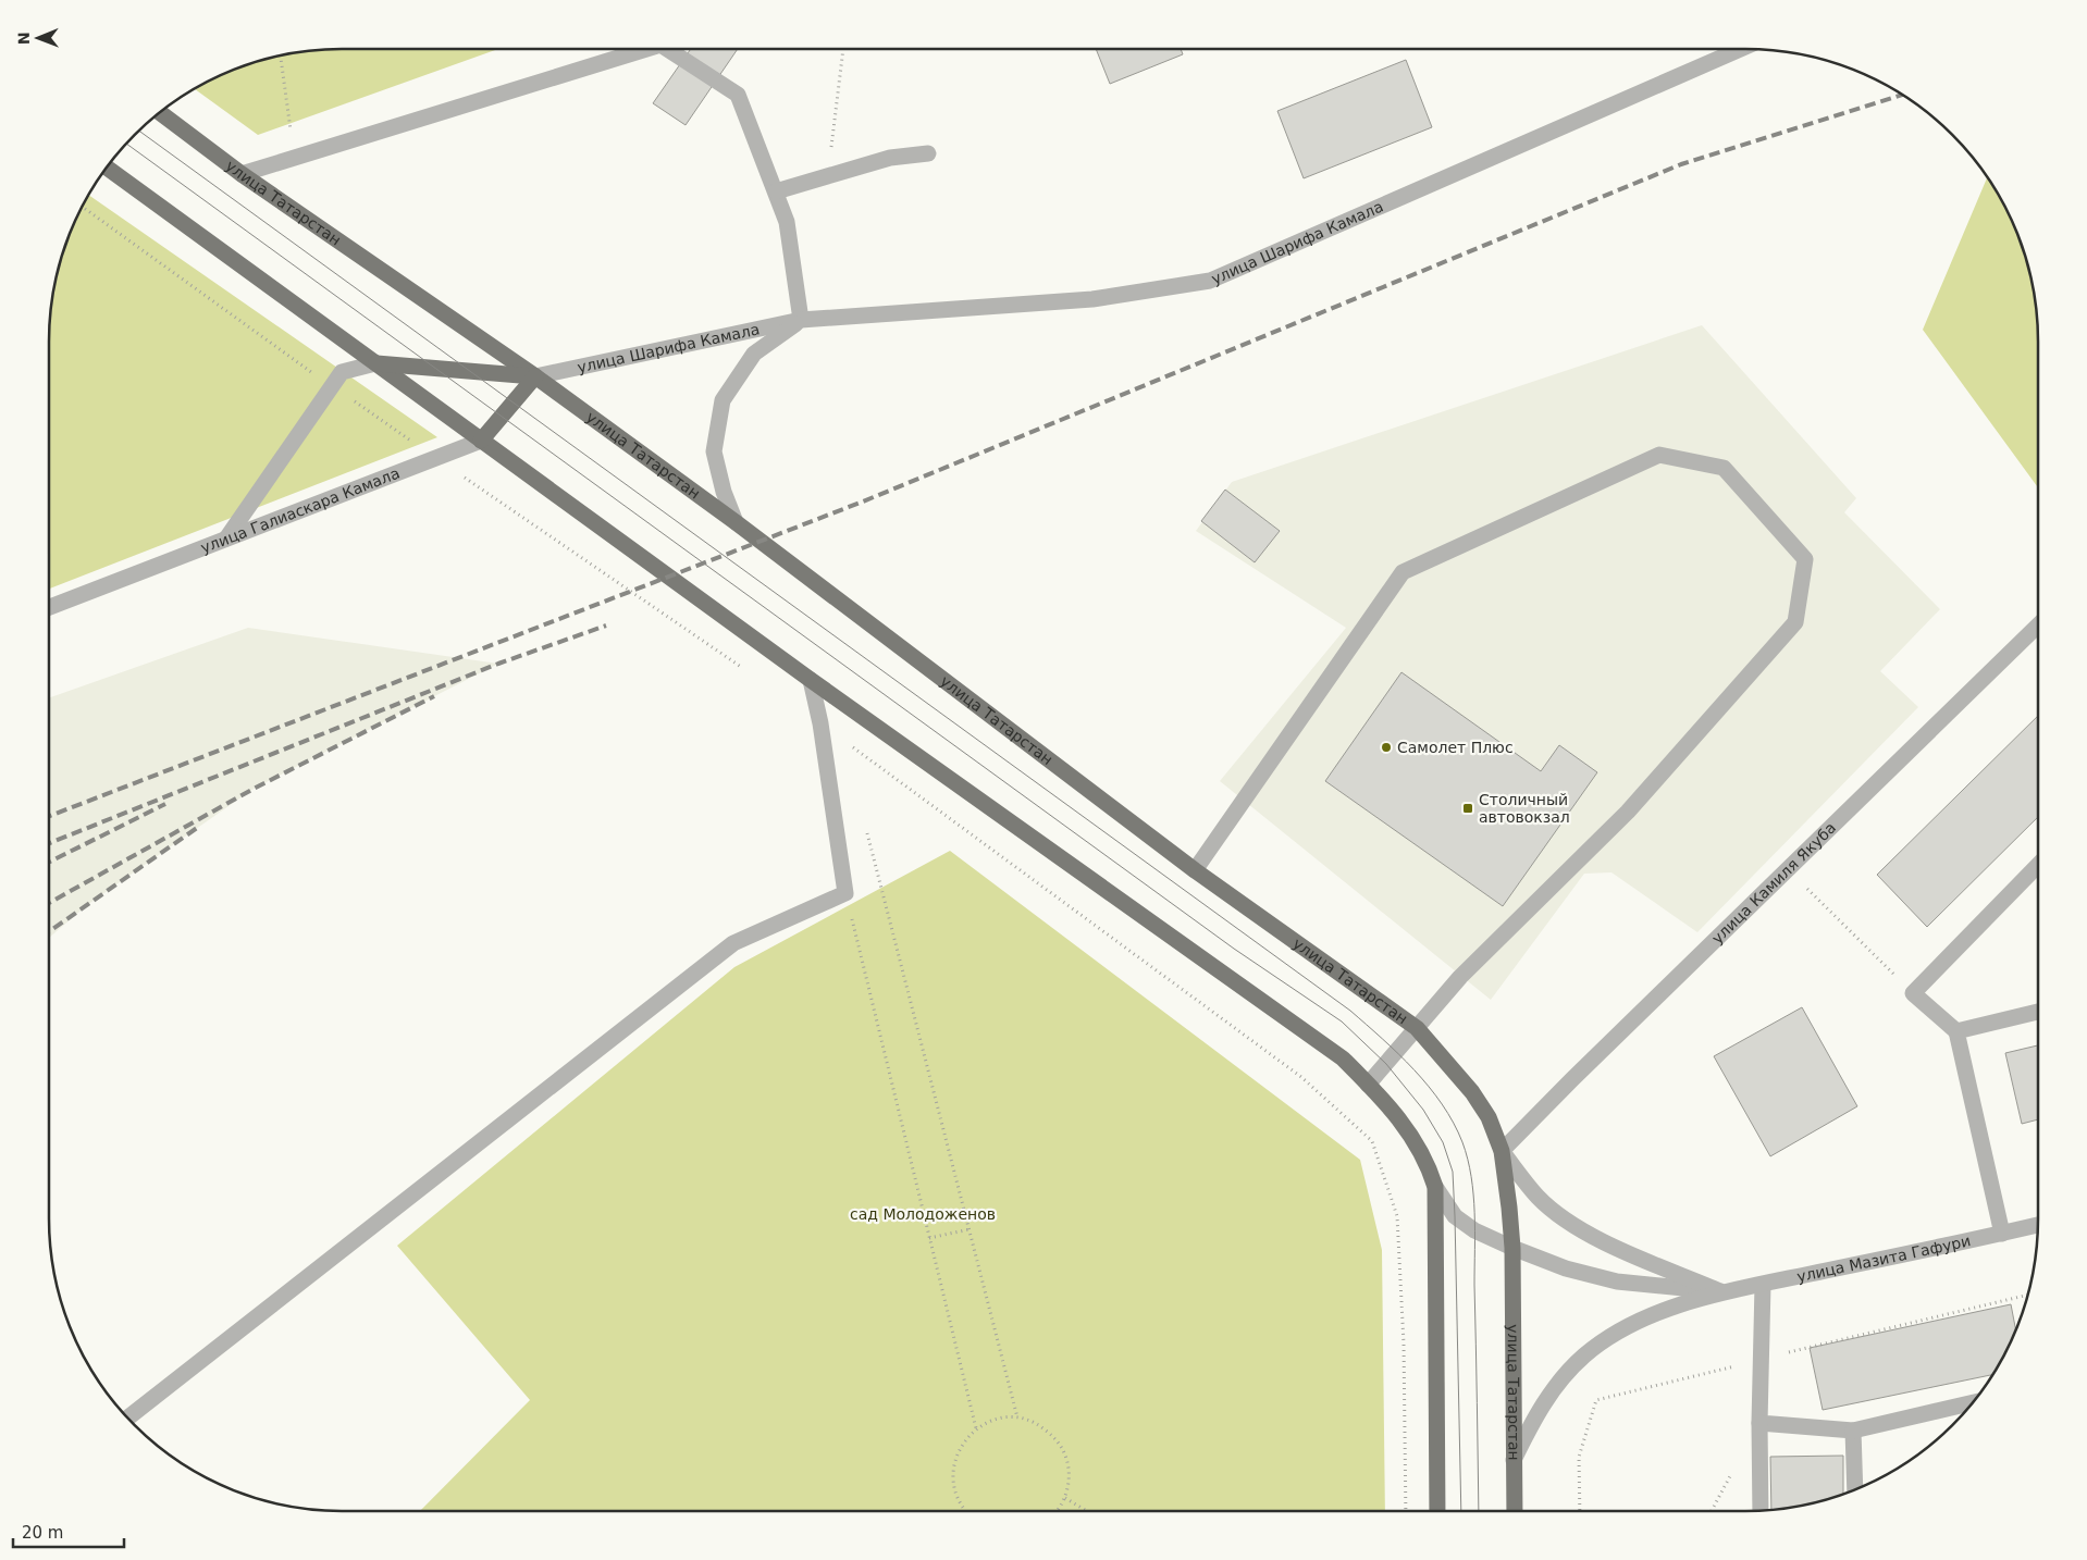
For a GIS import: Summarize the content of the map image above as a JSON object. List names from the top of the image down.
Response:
{
  "streets": {
    "main road": ["улица Татарстан", "улица Галиаскара Камала"],
    "street": ["улица Шарифа Камала", "улица Камиля Якуба", "улица Мазита Гафури"]
  },
  "crossings": [
    ["улица Татарстан", "улица Шарифа Камала"],
    ["улица Татарстан", "улица Галиаскара Камала"],
    ["улица Татарстан", "улица Камиля Якуба"],
    ["улица Татарстан", "улица Мазита Гафури"],
    ["улица Шарифа Камала", "улица Галиаскара Камала"]
  ],
  "parks": ["сад Молодоженов"],
  "places": {
    "other": ["Самолет Плюс"],
    "transit": ["Столичный автовокзал"]
  },
  "scale_bar": "20 m",
  "north": "left"
}
